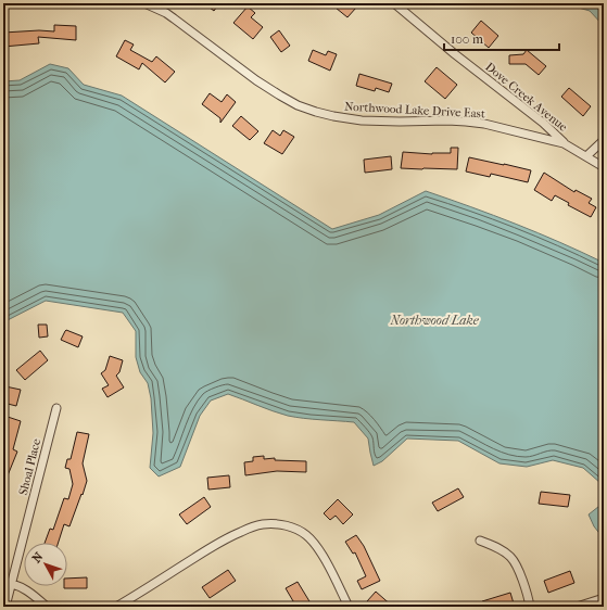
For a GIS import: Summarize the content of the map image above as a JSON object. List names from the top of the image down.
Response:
{
  "streets": {
    "street": ["Dove Creek Avenue", "Northwood Lake Drive East", "Shoal Place"]
  },
  "crossings": [
    ["Dove Creek Avenue", "Northwood Lake Drive East"]
  ],
  "water": ["Northwood Lake"],
  "scale_bar": "100 m",
  "north": "top left"
}
